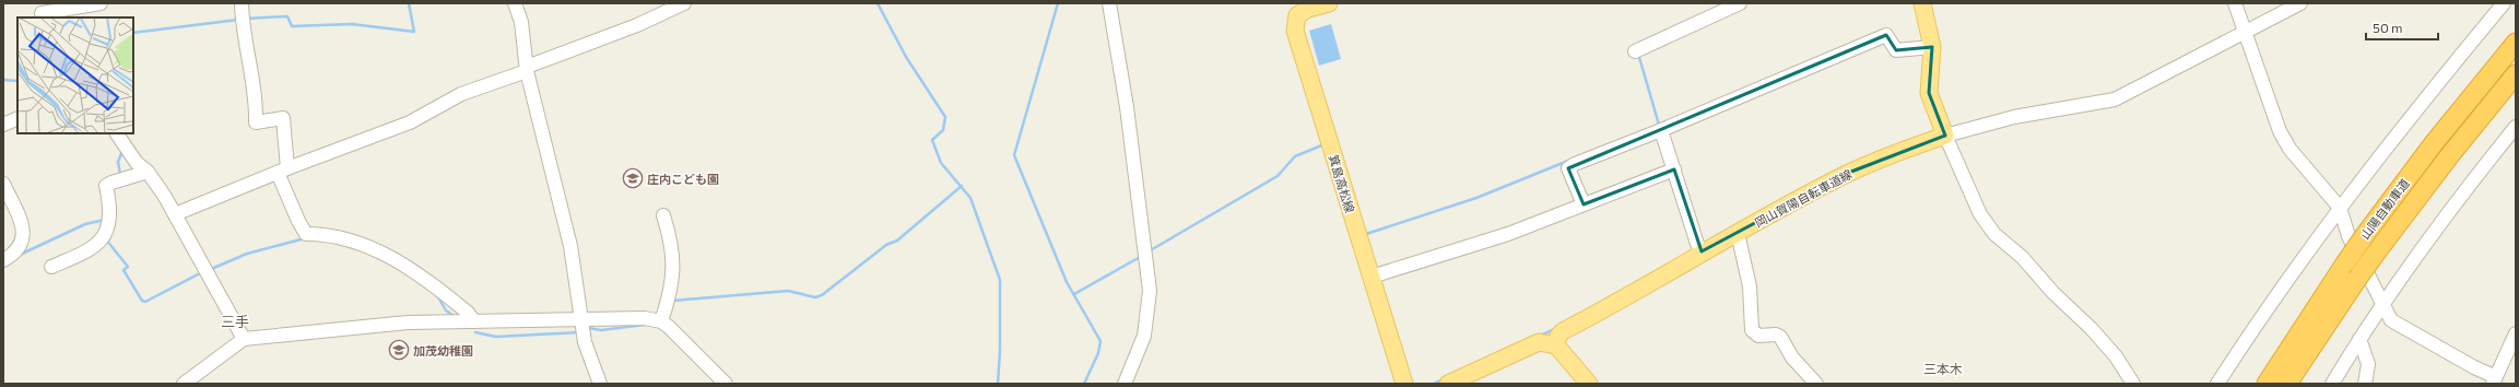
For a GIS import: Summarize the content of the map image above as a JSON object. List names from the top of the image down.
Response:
{
  "streets": {
    "highway": ["山陽自動車道"],
    "main road": ["箕島高松線", "岡山賀陽自転車道線"]
  },
  "districts": ["三手", "三本木"],
  "places": {
    "school or university": ["庄内こども園", "加茂幼稚園"]
  },
  "scale_bar": "50 m"
}
